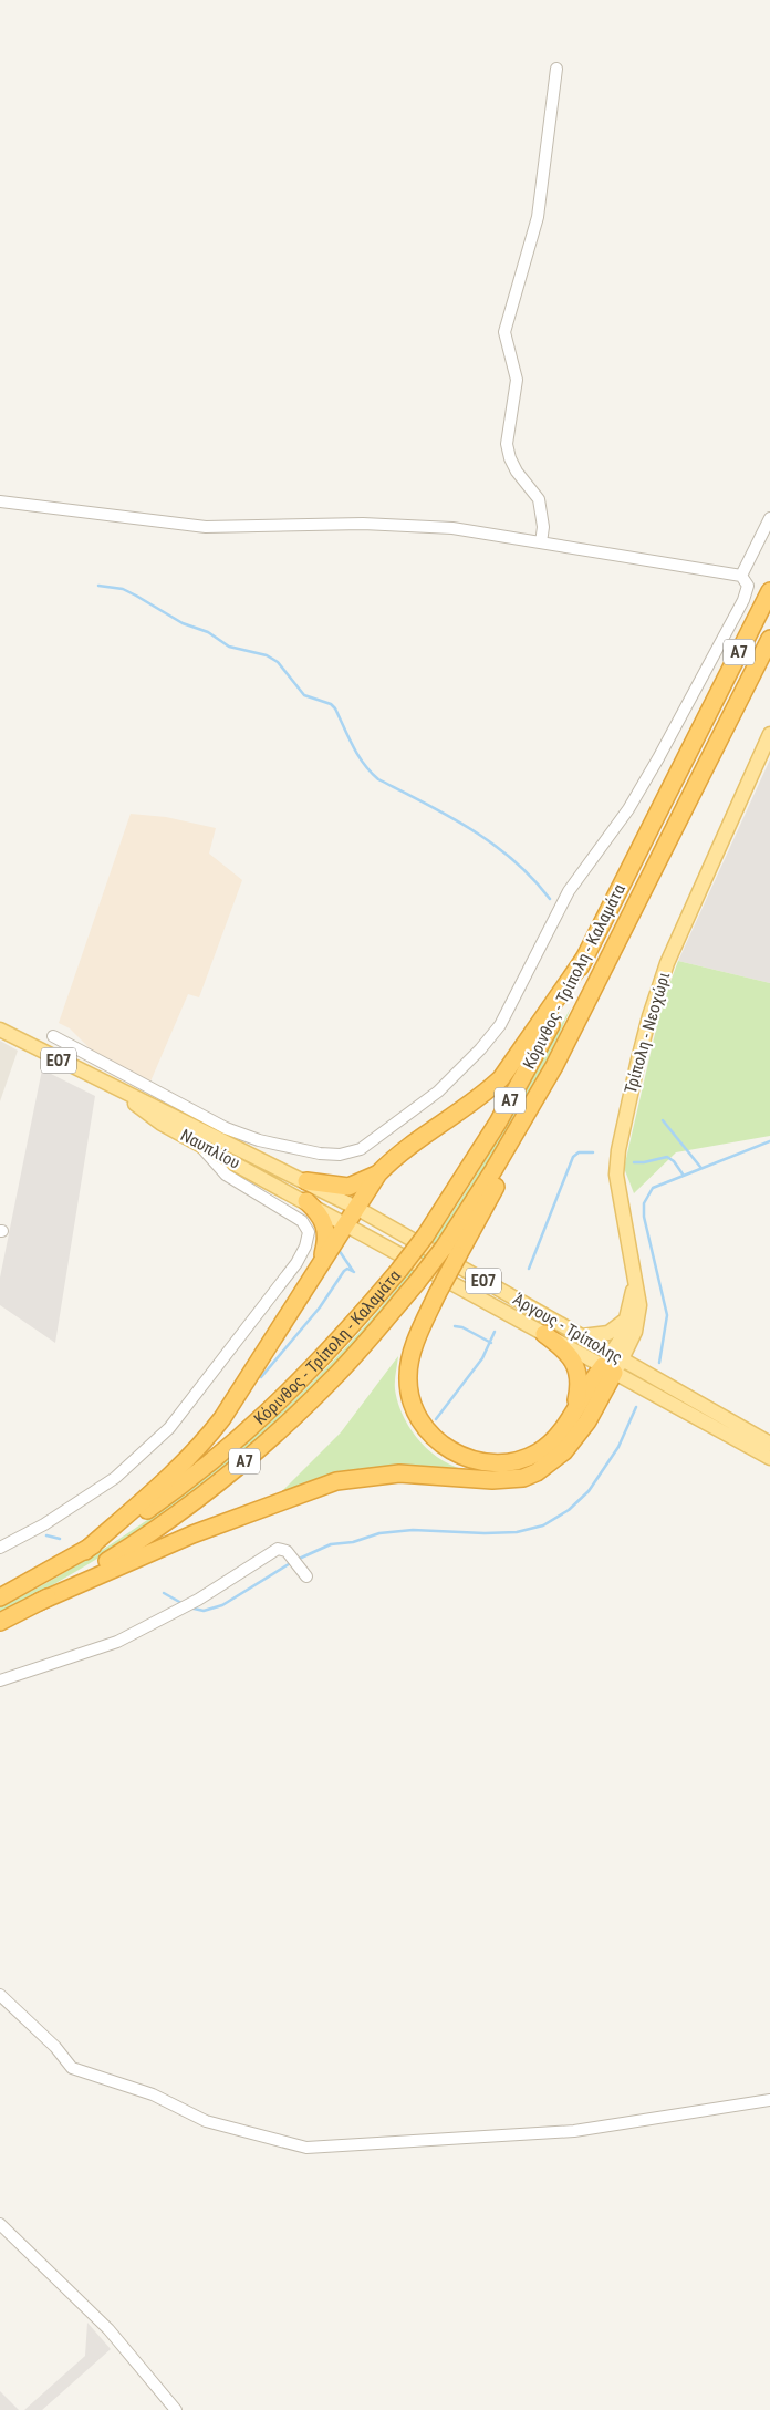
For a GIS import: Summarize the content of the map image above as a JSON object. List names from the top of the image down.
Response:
{
  "streets": {
    "highway": ["Α7", "Κόρινθος - Τρίπολη - Καλαμάτα"],
    "main road": [
      "Τρίπολη - Νεοχώρι",
      "ΕΟ7",
      "Ναυπλίου",
      "Άργους - Τρίπολης"
    ]
  },
  "crossings": [
    ["Τρίπολη - Νεοχώρι", "Άργους - Τρίπολης"],
    ["Ναυπλίου", "Άργους - Τρίπολης"]
  ]
}
